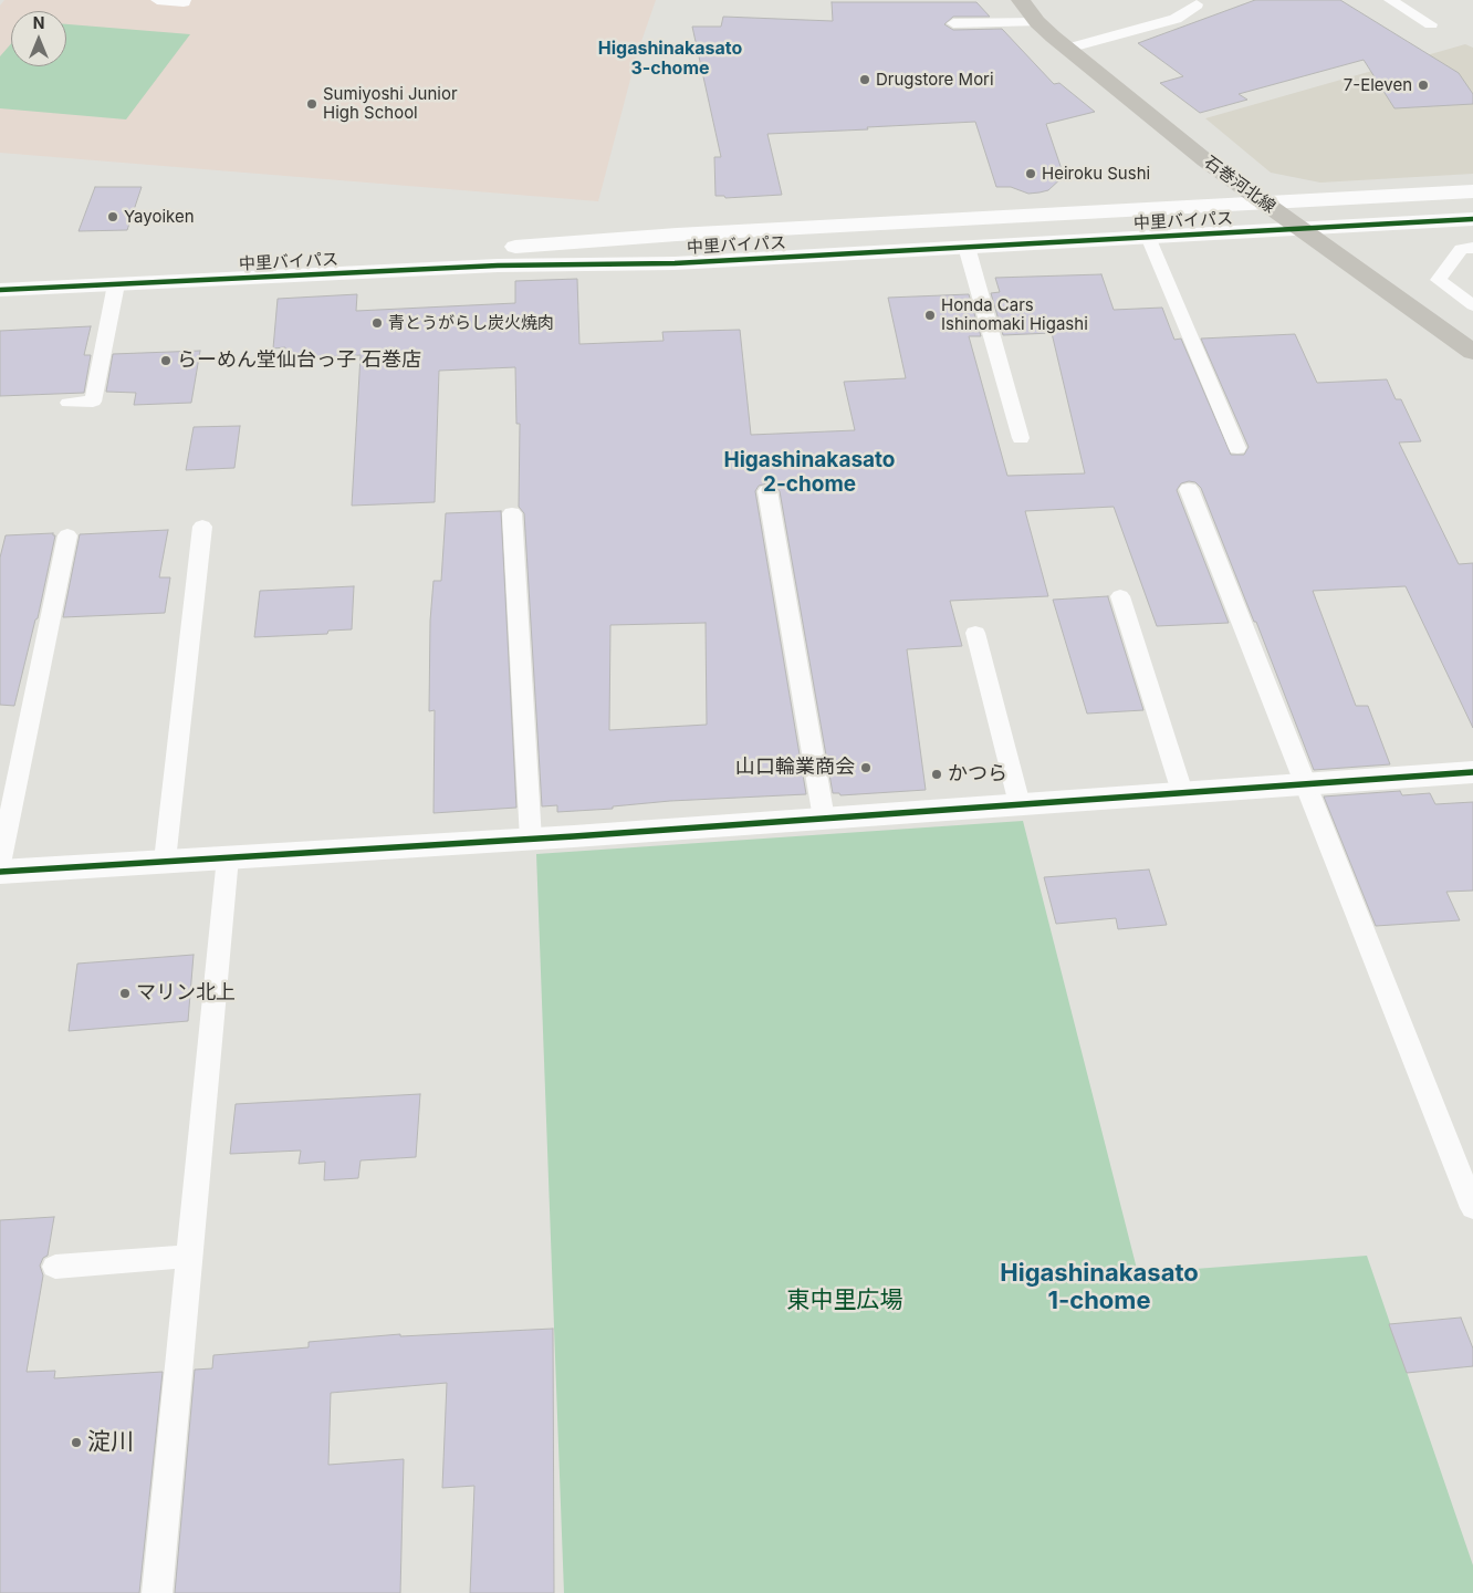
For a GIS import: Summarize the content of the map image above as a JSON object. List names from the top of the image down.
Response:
{
  "streets": {
    "main road": ["石巻河北線"],
    "street": ["中里バイパス"]
  },
  "crossings": [
    ["石巻河北線", "中里バイパス"]
  ],
  "districts": ["Higashinakasato 3-chome", "Higashinakasato 2-chome", "Higashinakasato 1-chome"],
  "parks": ["東中里広場"],
  "places": [
    "Drugstore Mori",
    "7-Eleven",
    "Sumiyoshi Junior High School",
    "Heiroku Sushi",
    "Yayoiken",
    "Honda Cars Ishinomaki Higashi",
    "青とうがらし炭火焼肉",
    "らーめん堂仙台っ子 石巻店",
    "山口輪業商会",
    "かつら",
    "マリン北上",
    "淀川"
  ],
  "north": "top"
}
